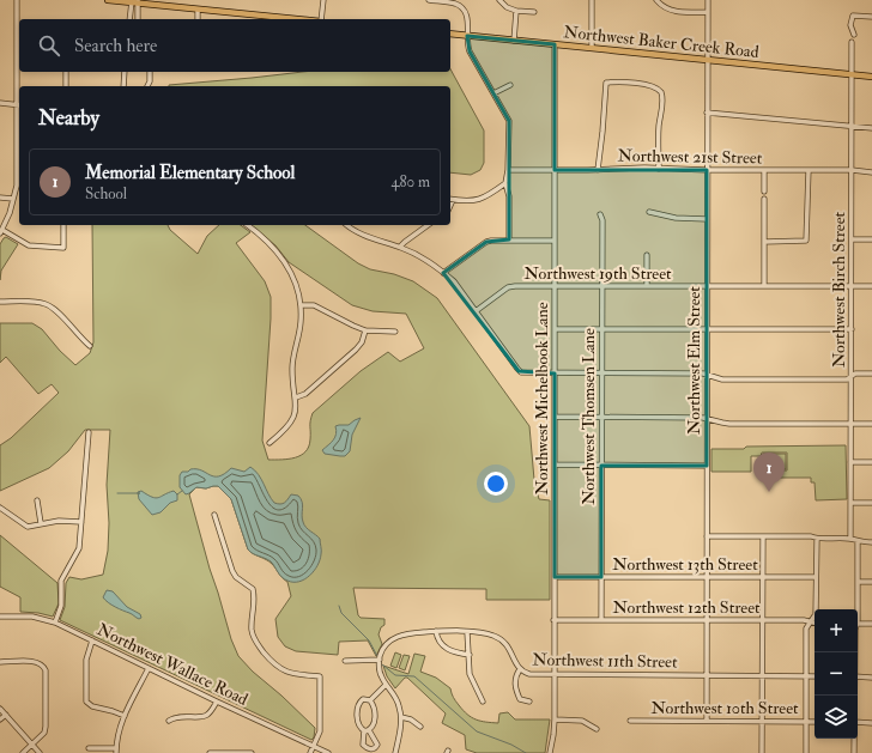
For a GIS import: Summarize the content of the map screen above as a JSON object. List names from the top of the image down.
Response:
{
  "streets": {
    "main road": ["Northwest Baker Creek Road"],
    "street": [
      "Northwest 21st Street",
      "Northwest 19th Street",
      "Northwest Birch Street",
      "Northwest Elm Street",
      "Northwest Michelbook Lane",
      "Northwest Thomsen Lane",
      "Northwest 13th Street",
      "Northwest 12th Street",
      "Northwest 11th Street",
      "Northwest Wallace Road",
      "Northwest 10th Street"
    ]
  },
  "crossings": [
    ["Northwest Baker Creek Road", "Northwest Birch Street"],
    ["Northwest Baker Creek Road", "Northwest Elm Street"],
    ["Northwest Baker Creek Road", "Northwest Michelbook Lane"],
    ["Northwest 21st Street", "Northwest Birch Street"],
    ["Northwest 21st Street", "Northwest Elm Street"],
    ["Northwest 21st Street", "Northwest Michelbook Lane"],
    ["Northwest 19th Street", "Northwest Birch Street"],
    ["Northwest 19th Street", "Northwest Elm Street"],
    ["Northwest 19th Street", "Northwest Michelbook Lane"],
    ["Northwest 19th Street", "Northwest Thomsen Lane"],
    ["Northwest Elm Street", "Northwest 13th Street"],
    ["Northwest Elm Street", "Northwest 12th Street"],
    ["Northwest Elm Street", "Northwest 11th Street"],
    ["Northwest Elm Street", "Northwest 10th Street"],
    ["Northwest Michelbook Lane", "Northwest 13th Street"],
    ["Northwest Michelbook Lane", "Northwest 12th Street"],
    ["Northwest Michelbook Lane", "Northwest 11th Street"],
    ["Northwest Thomsen Lane", "Northwest 13th Street"],
    ["Northwest Thomsen Lane", "Northwest 12th Street"]
  ],
  "page": {
    "search": "Search here",
    "heading": "Nearby",
    "list": [
      {
        "mark": "1",
        "name": "Memorial Elementary School",
        "note": "School",
        "value": "480 m"
      }
    ],
    "pins": "1",
    "map_buttons": ["+", "−"]
  }
}
